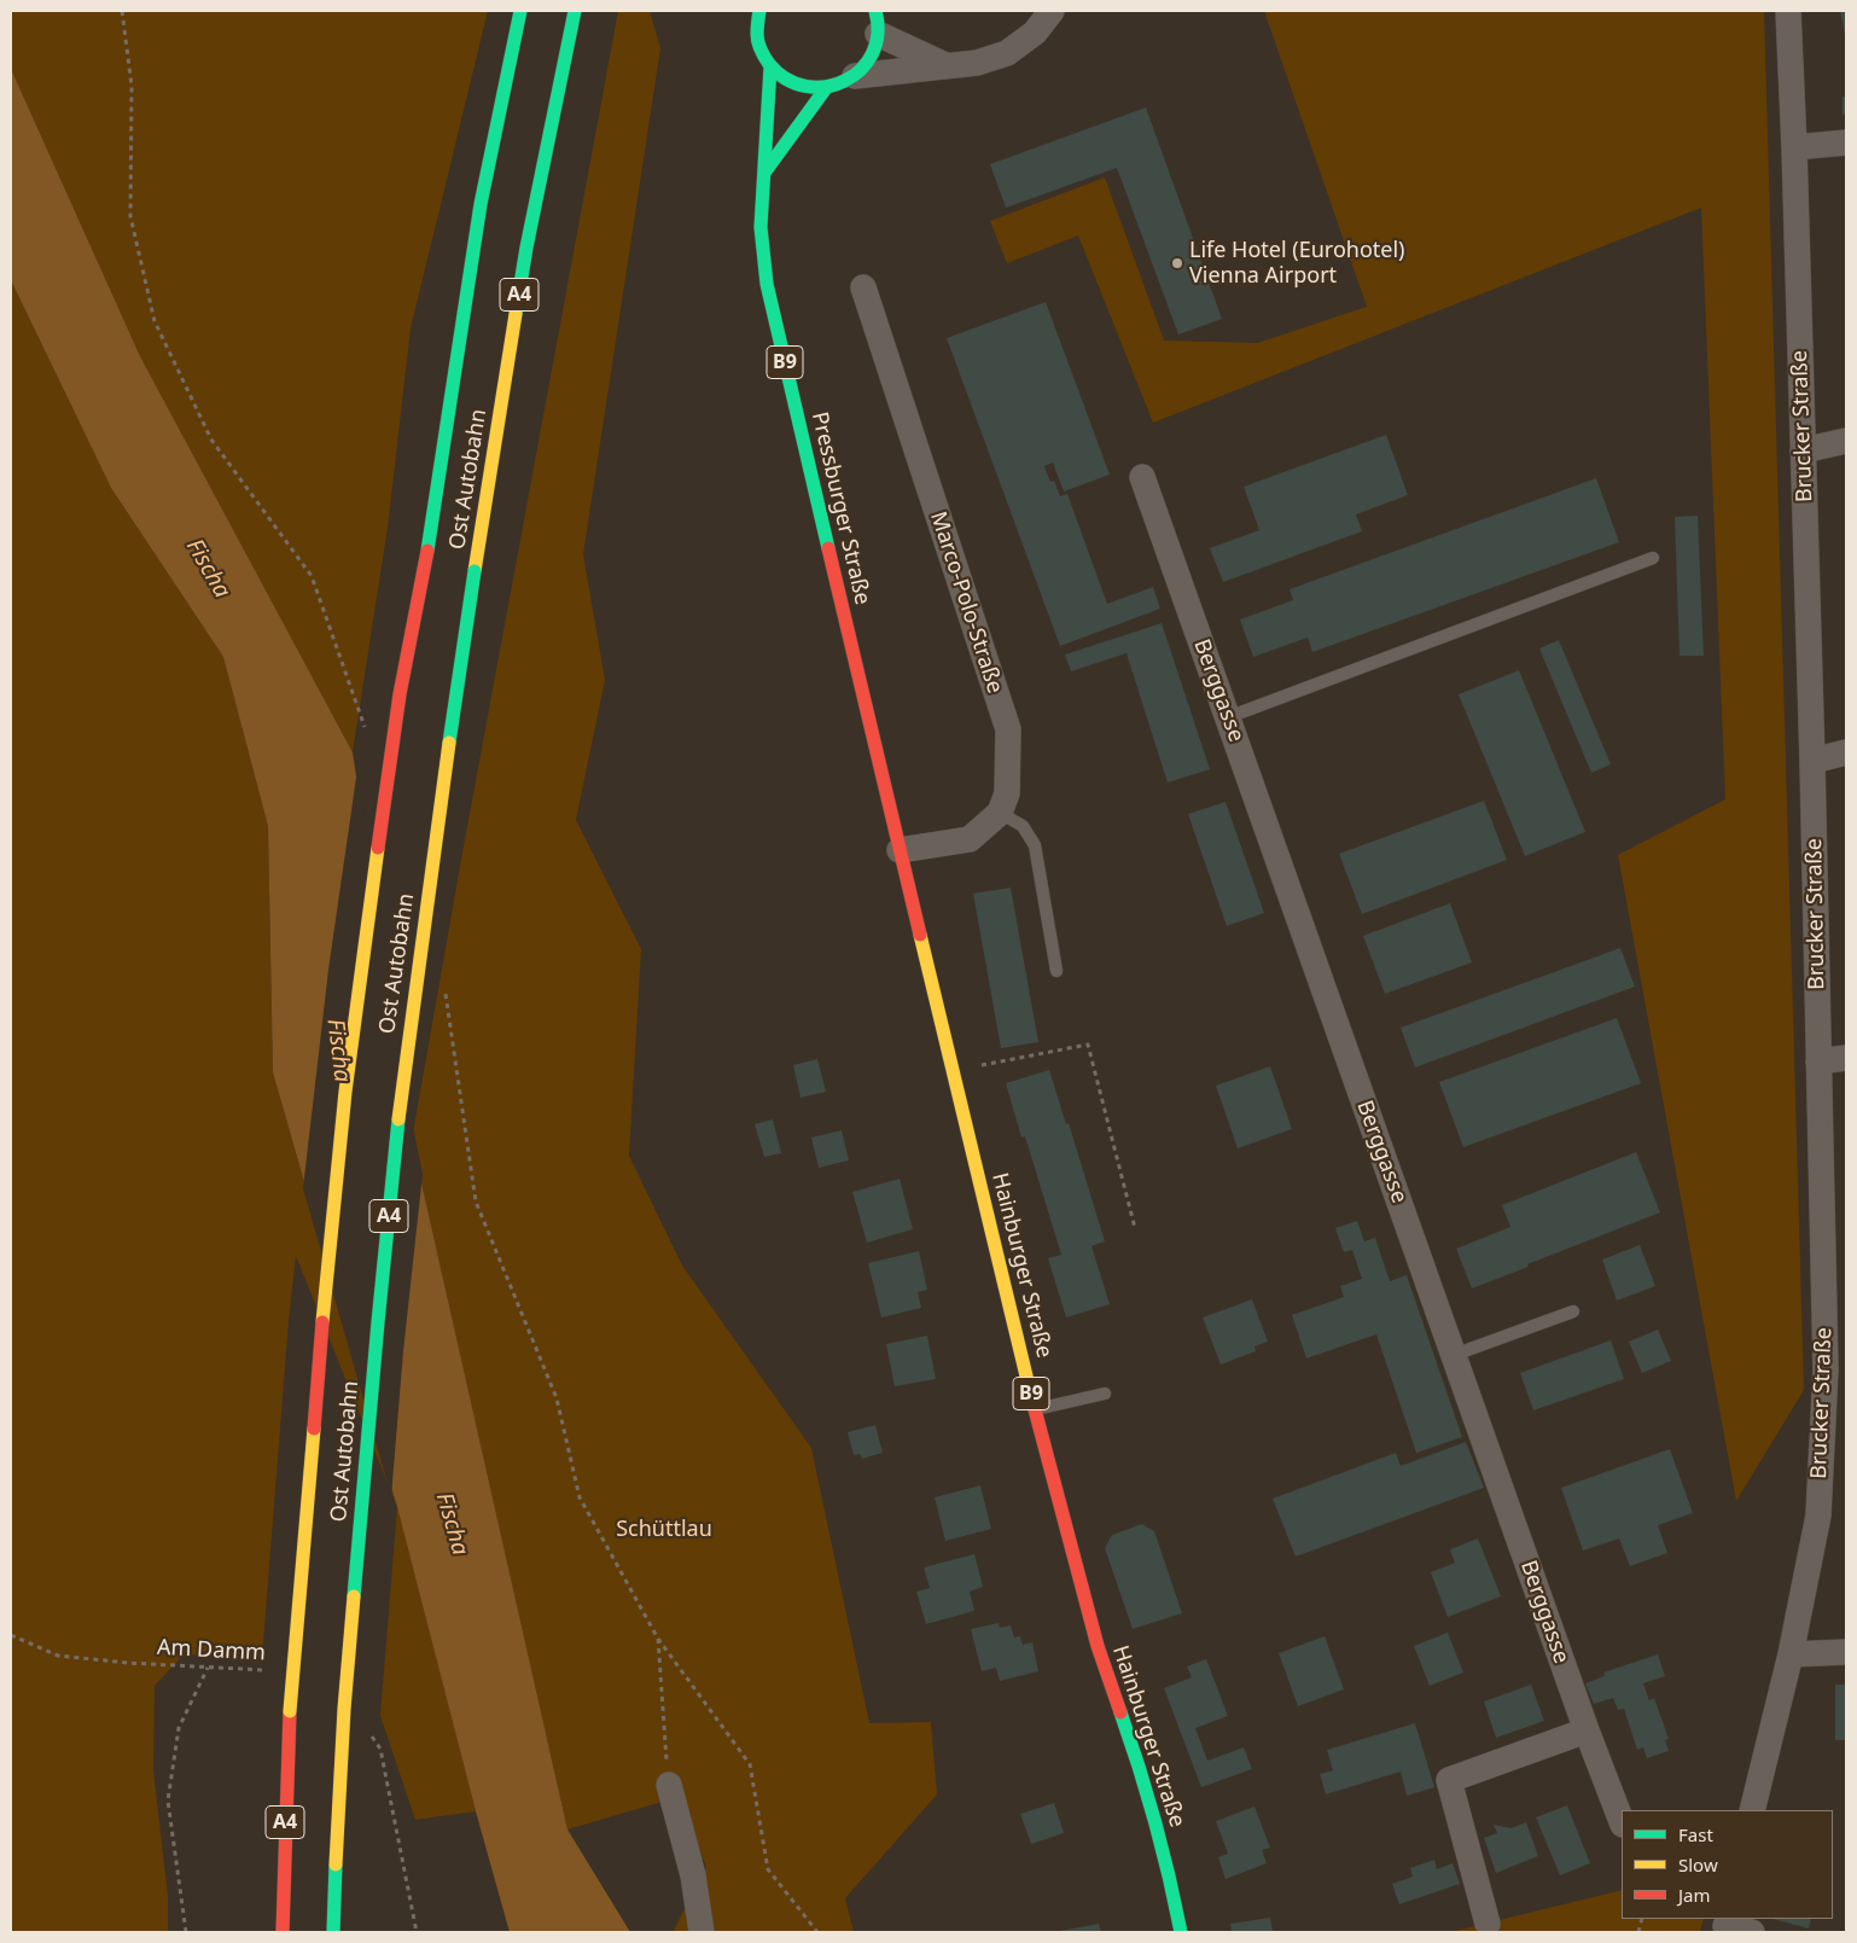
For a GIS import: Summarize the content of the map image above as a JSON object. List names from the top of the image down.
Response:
{
  "streets": {
    "main road": [
      "A4",
      "B9",
      "Ost Autobahn",
      "Pressburger Straße",
      "Hainburger Straße"
    ],
    "street": ["Brucker Straße", "Marco-Polo-Straße", "Berggasse"],
    "path": ["Am Damm"]
  },
  "crossings": [
    ["B9", "Pressburger Straße"],
    ["Pressburger Straße", "Hainburger Straße"]
  ],
  "water": ["Fischa"],
  "parks": ["Schüttlau"],
  "places": ["Life Hotel (Eurohotel) Vienna Airport"],
  "legend": ["Fast", "Slow", "Jam"]
}
